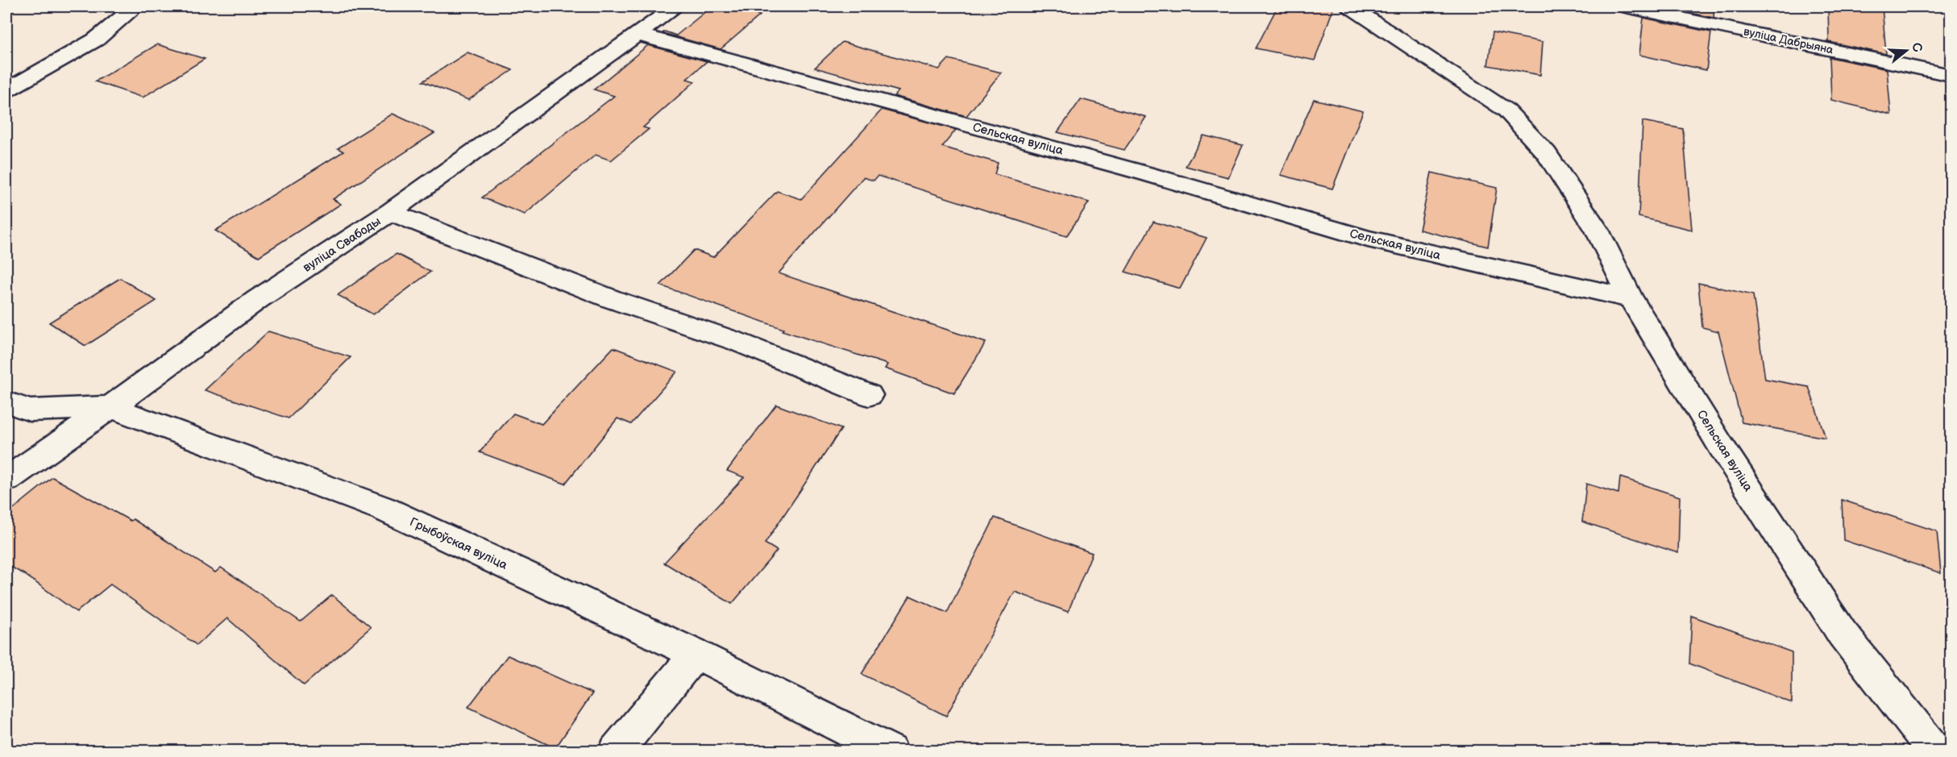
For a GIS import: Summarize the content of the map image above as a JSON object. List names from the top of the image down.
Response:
{
  "streets": {
    "street": [
      "вуліца Дабрыяна",
      "Сельская вуліца",
      "вуліца Свабоды",
      "Грыбоўская вуліца"
    ]
  },
  "crossings": [
    ["Сельская вуліца", "вуліца Свабоды"],
    ["вуліца Свабоды", "Грыбоўская вуліца"]
  ],
  "north": "right"
}
